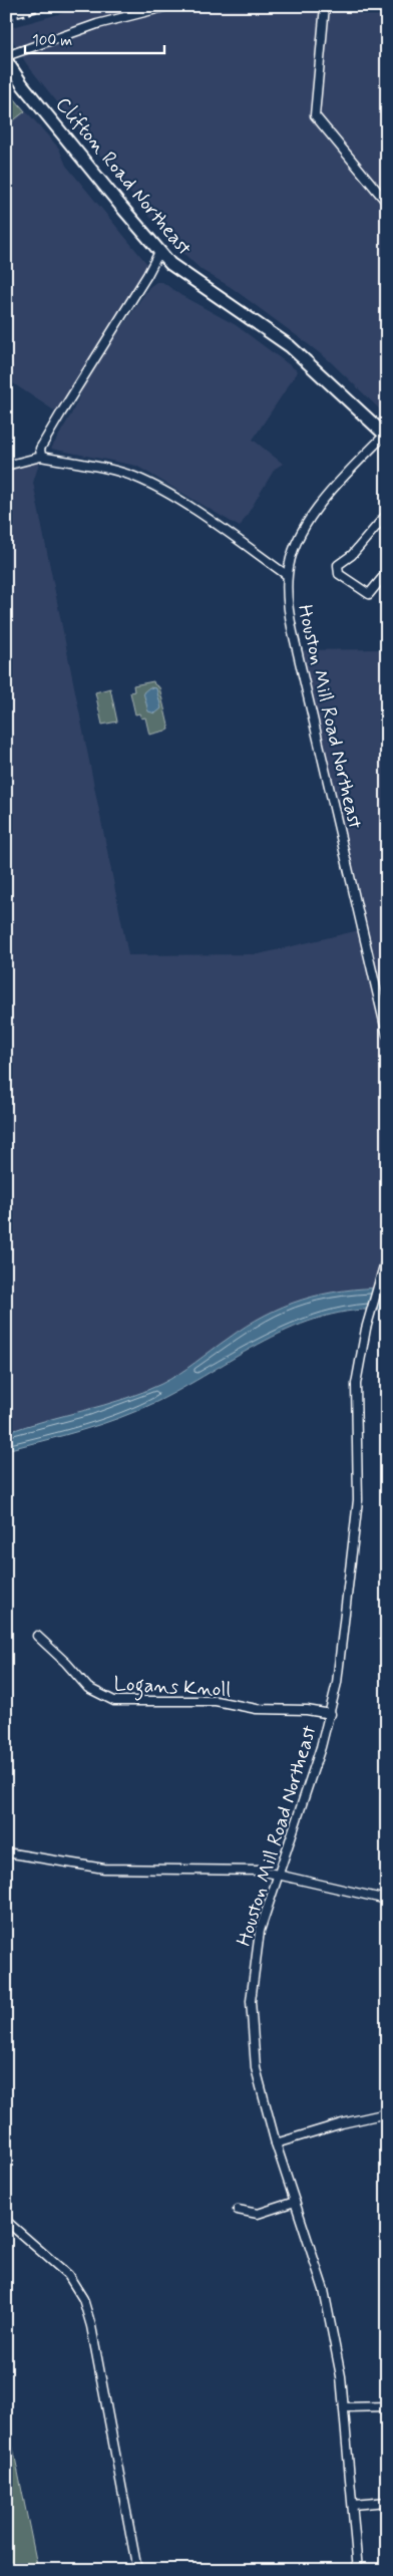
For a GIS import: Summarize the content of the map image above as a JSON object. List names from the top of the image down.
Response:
{
  "streets": {
    "main road": ["Clifton Road Northeast"],
    "street": ["Houston Mill Road Northeast", "Logans Knoll"]
  },
  "crossings": [
    ["Clifton Road Northeast", "Houston Mill Road Northeast"],
    ["Houston Mill Road Northeast", "Logans Knoll"]
  ],
  "scale_bar": "100 m"
}
